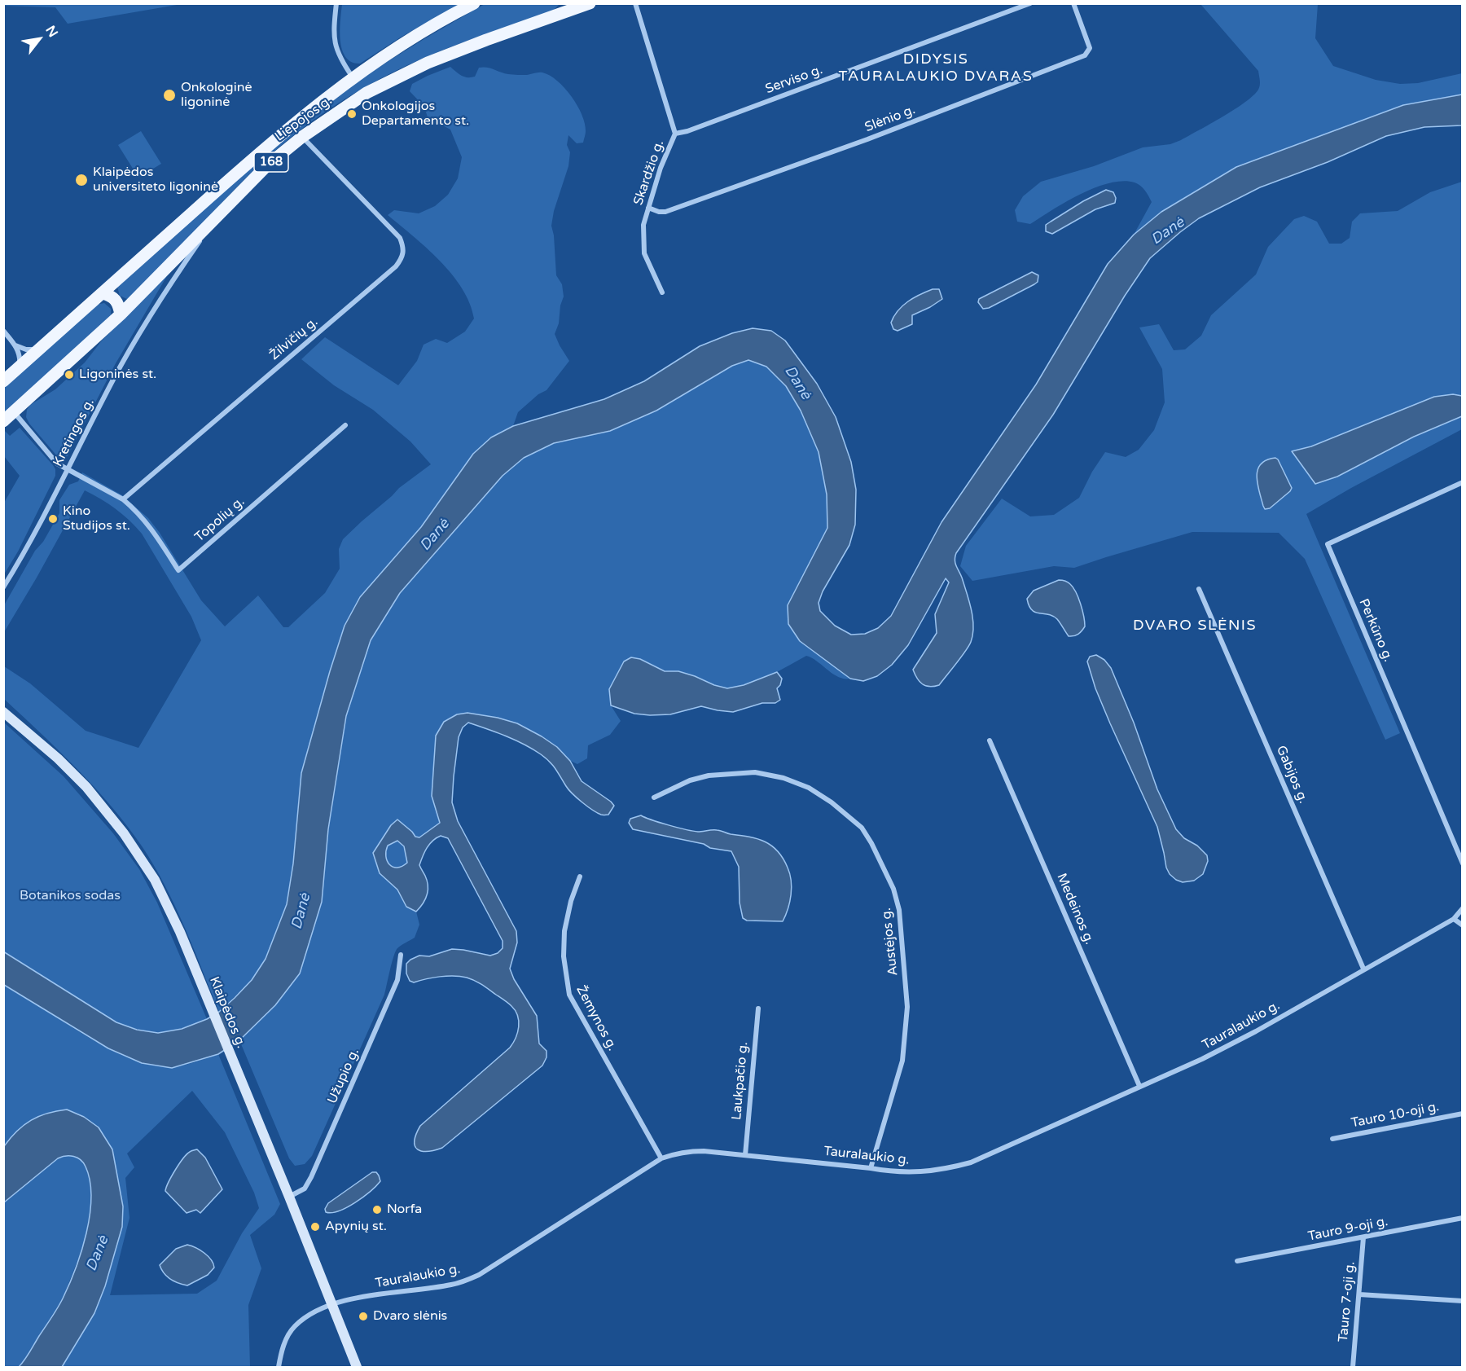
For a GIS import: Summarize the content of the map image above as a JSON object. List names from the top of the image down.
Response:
{
  "streets": {
    "main road": ["Liepojos g.", "168", "Klaipėdos g."],
    "street": [
      "Serviso g.",
      "Slėnio g.",
      "Skardžio g.",
      "Žilvičių g.",
      "Kretingos g.",
      "Topolių g.",
      "Perkūno g.",
      "Gabijos g.",
      "Medeinos g.",
      "Austėjos g.",
      "Žemynos g.",
      "Tauralaukio g.",
      "Užupio g.",
      "Laukpačio g.",
      "Tauro 10-oji g.",
      "Tauro 9-oji g.",
      "Tauro 7-oji g."
    ]
  },
  "crossings": [
    ["Serviso g.", "Skardžio g."],
    ["Liepojos g.", "Žilvičių g."],
    ["Liepojos g.", "Kretingos g."],
    ["Slėnio g.", "Skardžio g."],
    ["Žilvičių g.", "Topolių g."],
    ["Gabijos g.", "Tauralaukio g."],
    ["Medeinos g.", "Tauralaukio g."],
    ["Austėjos g.", "Tauralaukio g."],
    ["Klaipėdos g.", "Tauralaukio g."],
    ["Klaipėdos g.", "Užupio g."],
    ["Žemynos g.", "Tauralaukio g."],
    ["Tauralaukio g.", "Laukpačio g."],
    ["Tauro 9-oji g.", "Tauro 7-oji g."]
  ],
  "districts": ["DIDYSIS TAURALAUKIO DVARAS", "DVARO SLĖNIS"],
  "water": ["Danė"],
  "parks": ["Botanikos sodas"],
  "places": [
    "Onkologinė ligoninė",
    "Onkologijos Departamento st.",
    "Klaipėdos universiteto ligoninė",
    "Ligoninės st.",
    "Kino Studijos st.",
    "Norfa",
    "Apynių st.",
    "Dvaro slėnis"
  ],
  "north": "top right"
}
